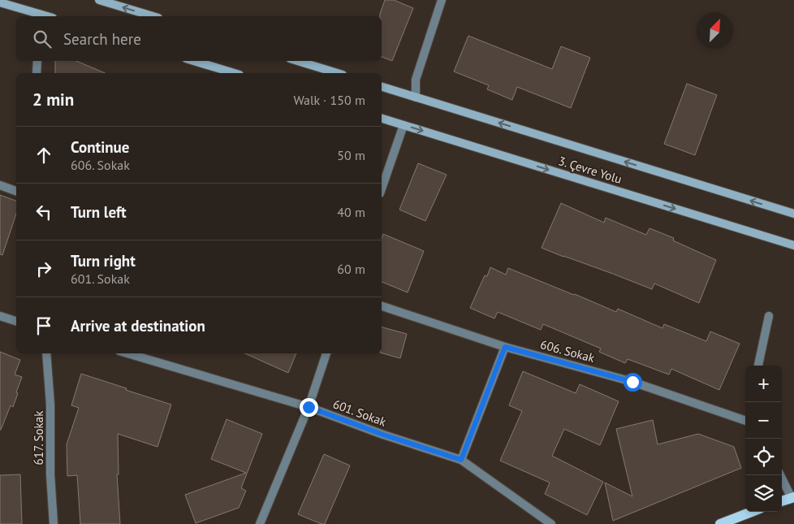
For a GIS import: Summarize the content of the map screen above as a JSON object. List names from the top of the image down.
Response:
{
  "streets": {
    "main road": ["3. Çevre Yolu"],
    "street": ["606. Sokak", "601. Sokak", "617. Sokak"]
  },
  "north": "top right",
  "page": {
    "search": "Search here",
    "heading": ["2 min", "Walk · 150 m"],
    "list": [
      ["Continue", "606. Sokak", "50 m"],
      ["Turn left", "40 m"],
      ["Turn right", "601. Sokak", "60 m"],
      "Arrive at destination"
    ],
    "map_buttons": ["+", "−"]
  }
}
